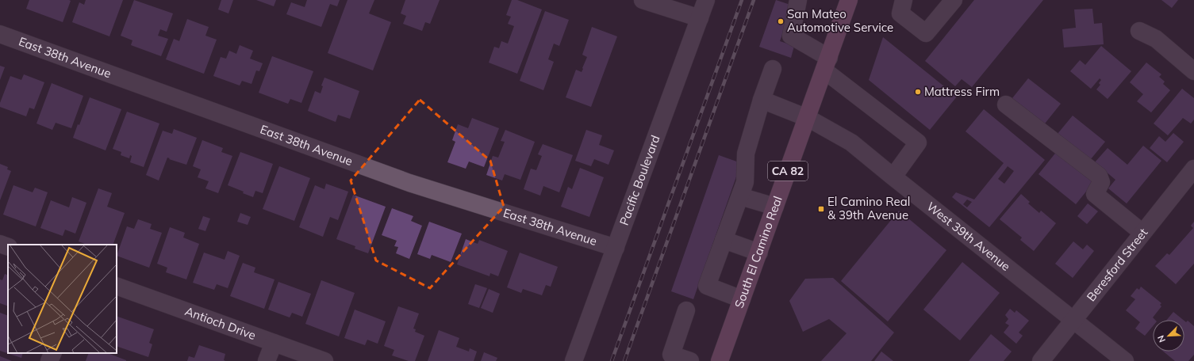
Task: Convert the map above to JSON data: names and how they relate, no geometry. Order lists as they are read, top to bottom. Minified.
{"streets":{"main road":["CA 82","South El Camino Real"],"street":["East 38th Avenue","Pacific Boulevard","West 39th Avenue","Beresford Street","Antioch Drive"]},"crossings":[["East 38th Avenue","Pacific Boulevard"],["West 39th Avenue","South El Camino Real"],["West 39th Avenue","Beresford Street"]],"places":{"other":["San Mateo Automotive Service","Mattress Firm"],"transit":["El Camino Real & 39th Avenue"]},"north":"bottom left"}
